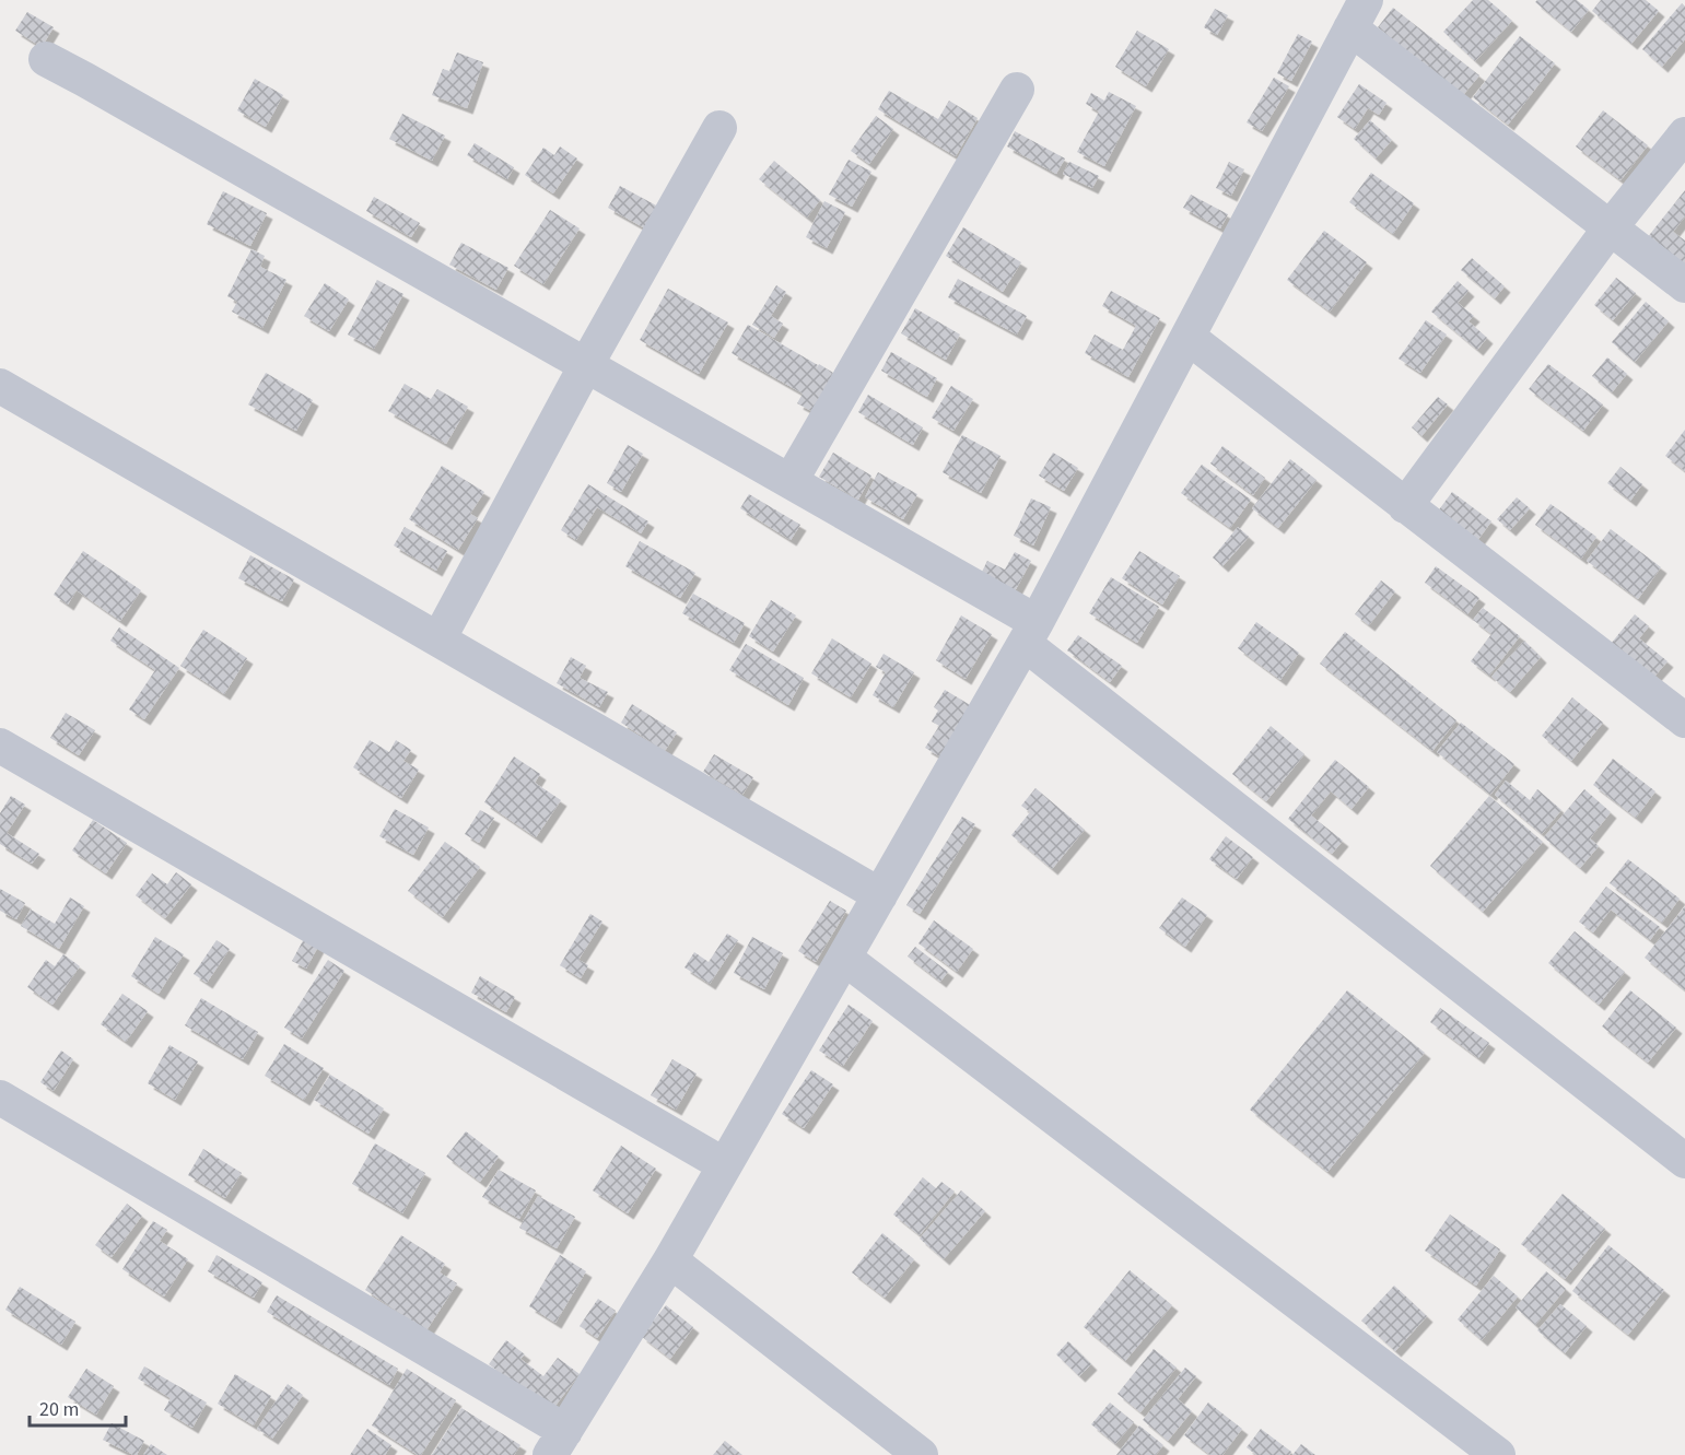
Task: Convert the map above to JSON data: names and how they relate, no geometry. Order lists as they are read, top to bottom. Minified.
{"scale_bar":"20 m"}
